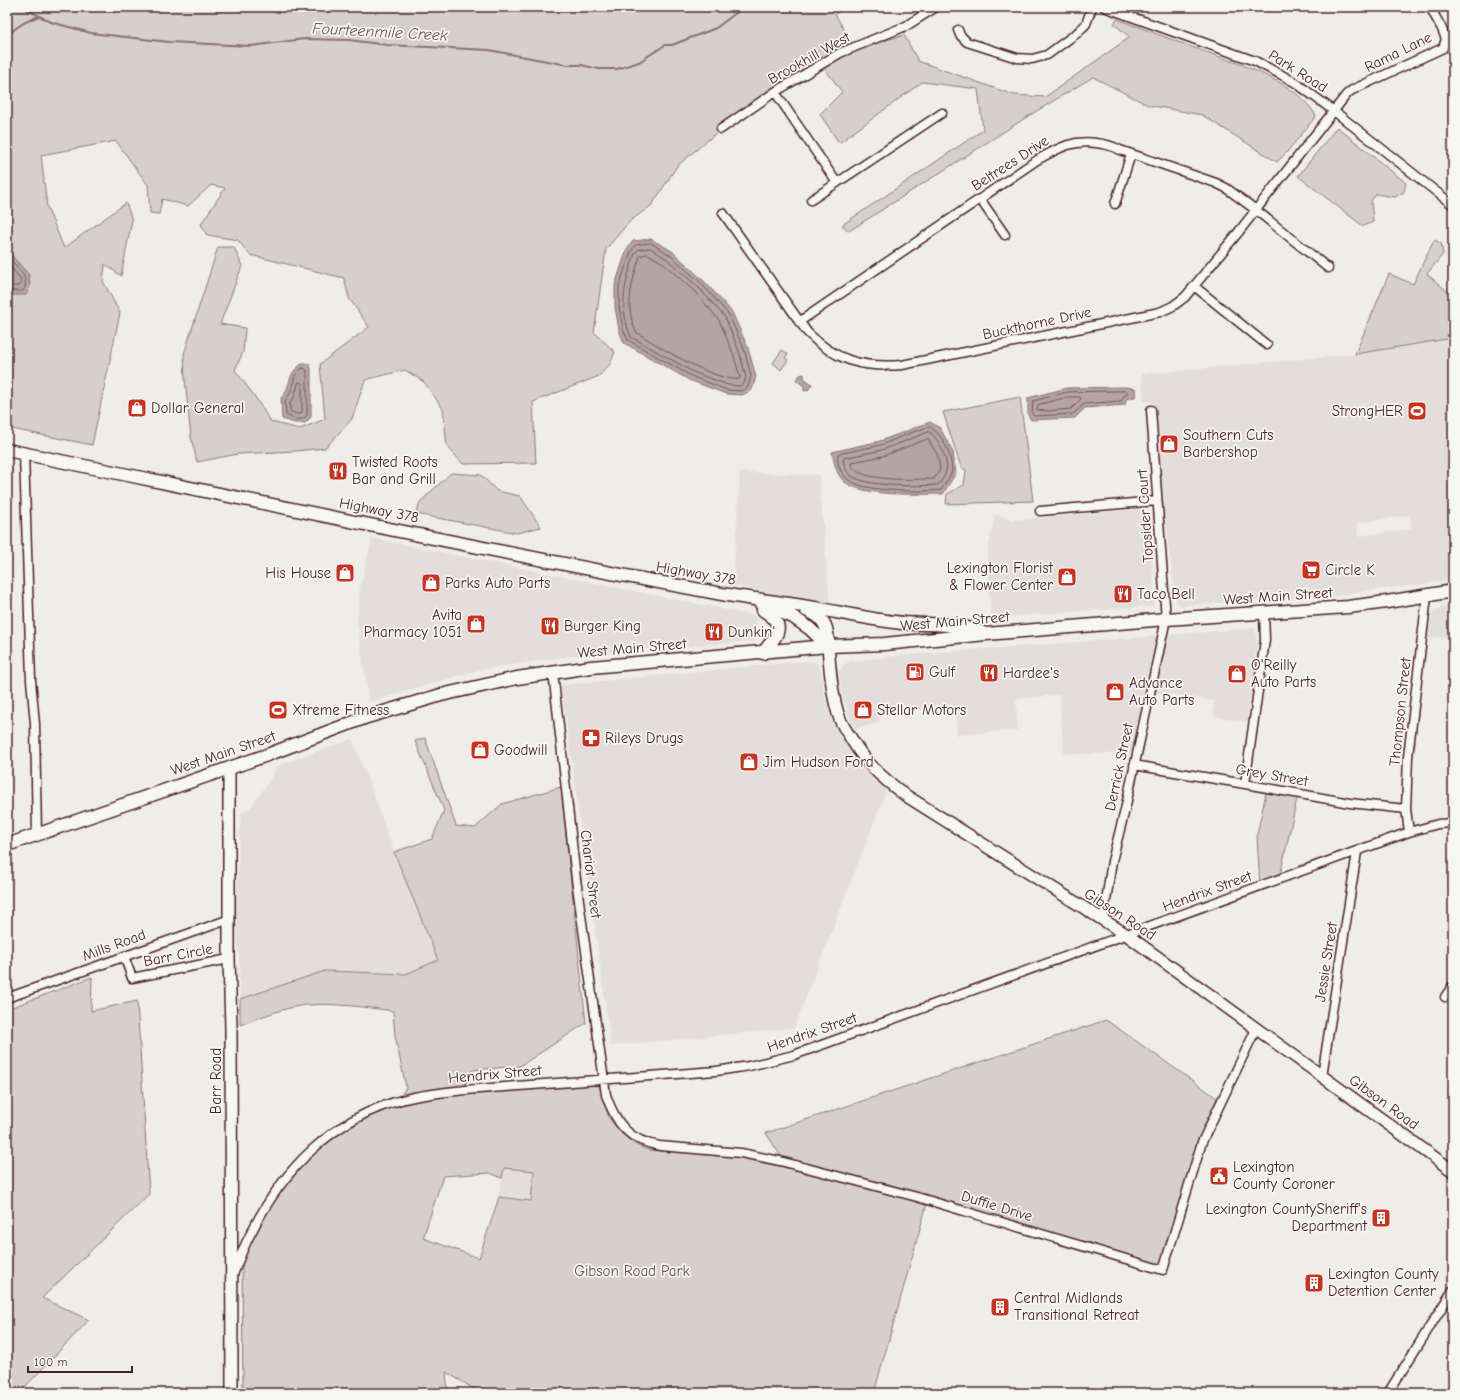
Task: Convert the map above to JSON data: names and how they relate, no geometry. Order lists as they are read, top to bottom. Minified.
{"streets":{"main road":["Highway 378","West Main Street"],"street":["Rama Lane","Brookhill West","Park Road","Beltrees Drive","Buckthorne Drive","Topsider Court","Thompson Street","Derrick Street","Grey Street","Chariot Street","Hendrix Street","Gibson Road","Mills Road","Barr Circle","Jessie Street","Barr Road","Duffie Drive"]},"crossings":[["Rama Lane","Park Road"],["Rama Lane","Buckthorne Drive"],["Park Road","Buckthorne Drive"],["Beltrees Drive","Buckthorne Drive"],["Topsider Court","West Main Street"],["Topsider Court","Derrick Street"],["West Main Street","Thompson Street"],["West Main Street","Derrick Street"],["West Main Street","Chariot Street"],["West Main Street","Gibson Road"],["West Main Street","Barr Road"],["Thompson Street","Grey Street"],["Thompson Street","Hendrix Street"],["Derrick Street","Grey Street"],["Derrick Street","Gibson Road"],["Chariot Street","Hendrix Street"],["Chariot Street","Duffie Drive"],["Hendrix Street","Gibson Road"],["Hendrix Street","Jessie Street"],["Hendrix Street","Barr Road"],["Hendrix Street","Duffie Drive"],["Gibson Road","Jessie Street"],["Gibson Road","Duffie Drive"],["Mills Road","Barr Circle"],["Mills Road","Barr Road"],["Barr Circle","Barr Road"]],"water":["Fourteenmile Creek"],"parks":["Gibson Road Park"],"places":{"shop":["Dollar General","Southern Cuts Barbershop","His House","Lexington Florist & Flower Center","Parks Auto Parts","Avita Pharmacy 1051","O'Reilly Auto Parts","Advance Auto Parts","Stellar Motors","Goodwill","Jim Hudson Ford"],"sports":["StrongHER","Xtreme Fitness"],"restaurant":["Twisted Roots Bar and Grill","Taco Bell","Burger King","Dunkin'","Hardee's"],"supermarket":["Circle K"],"fuel station":["Gulf"],"pharmacy":["Rileys Drugs"],"public building":["Lexington County Coroner"],"building":["Lexington CountySheriff's Department","Lexington County Detention Center","Central Midlands Transitional Retreat"]},"scale_bar":"100 m"}
